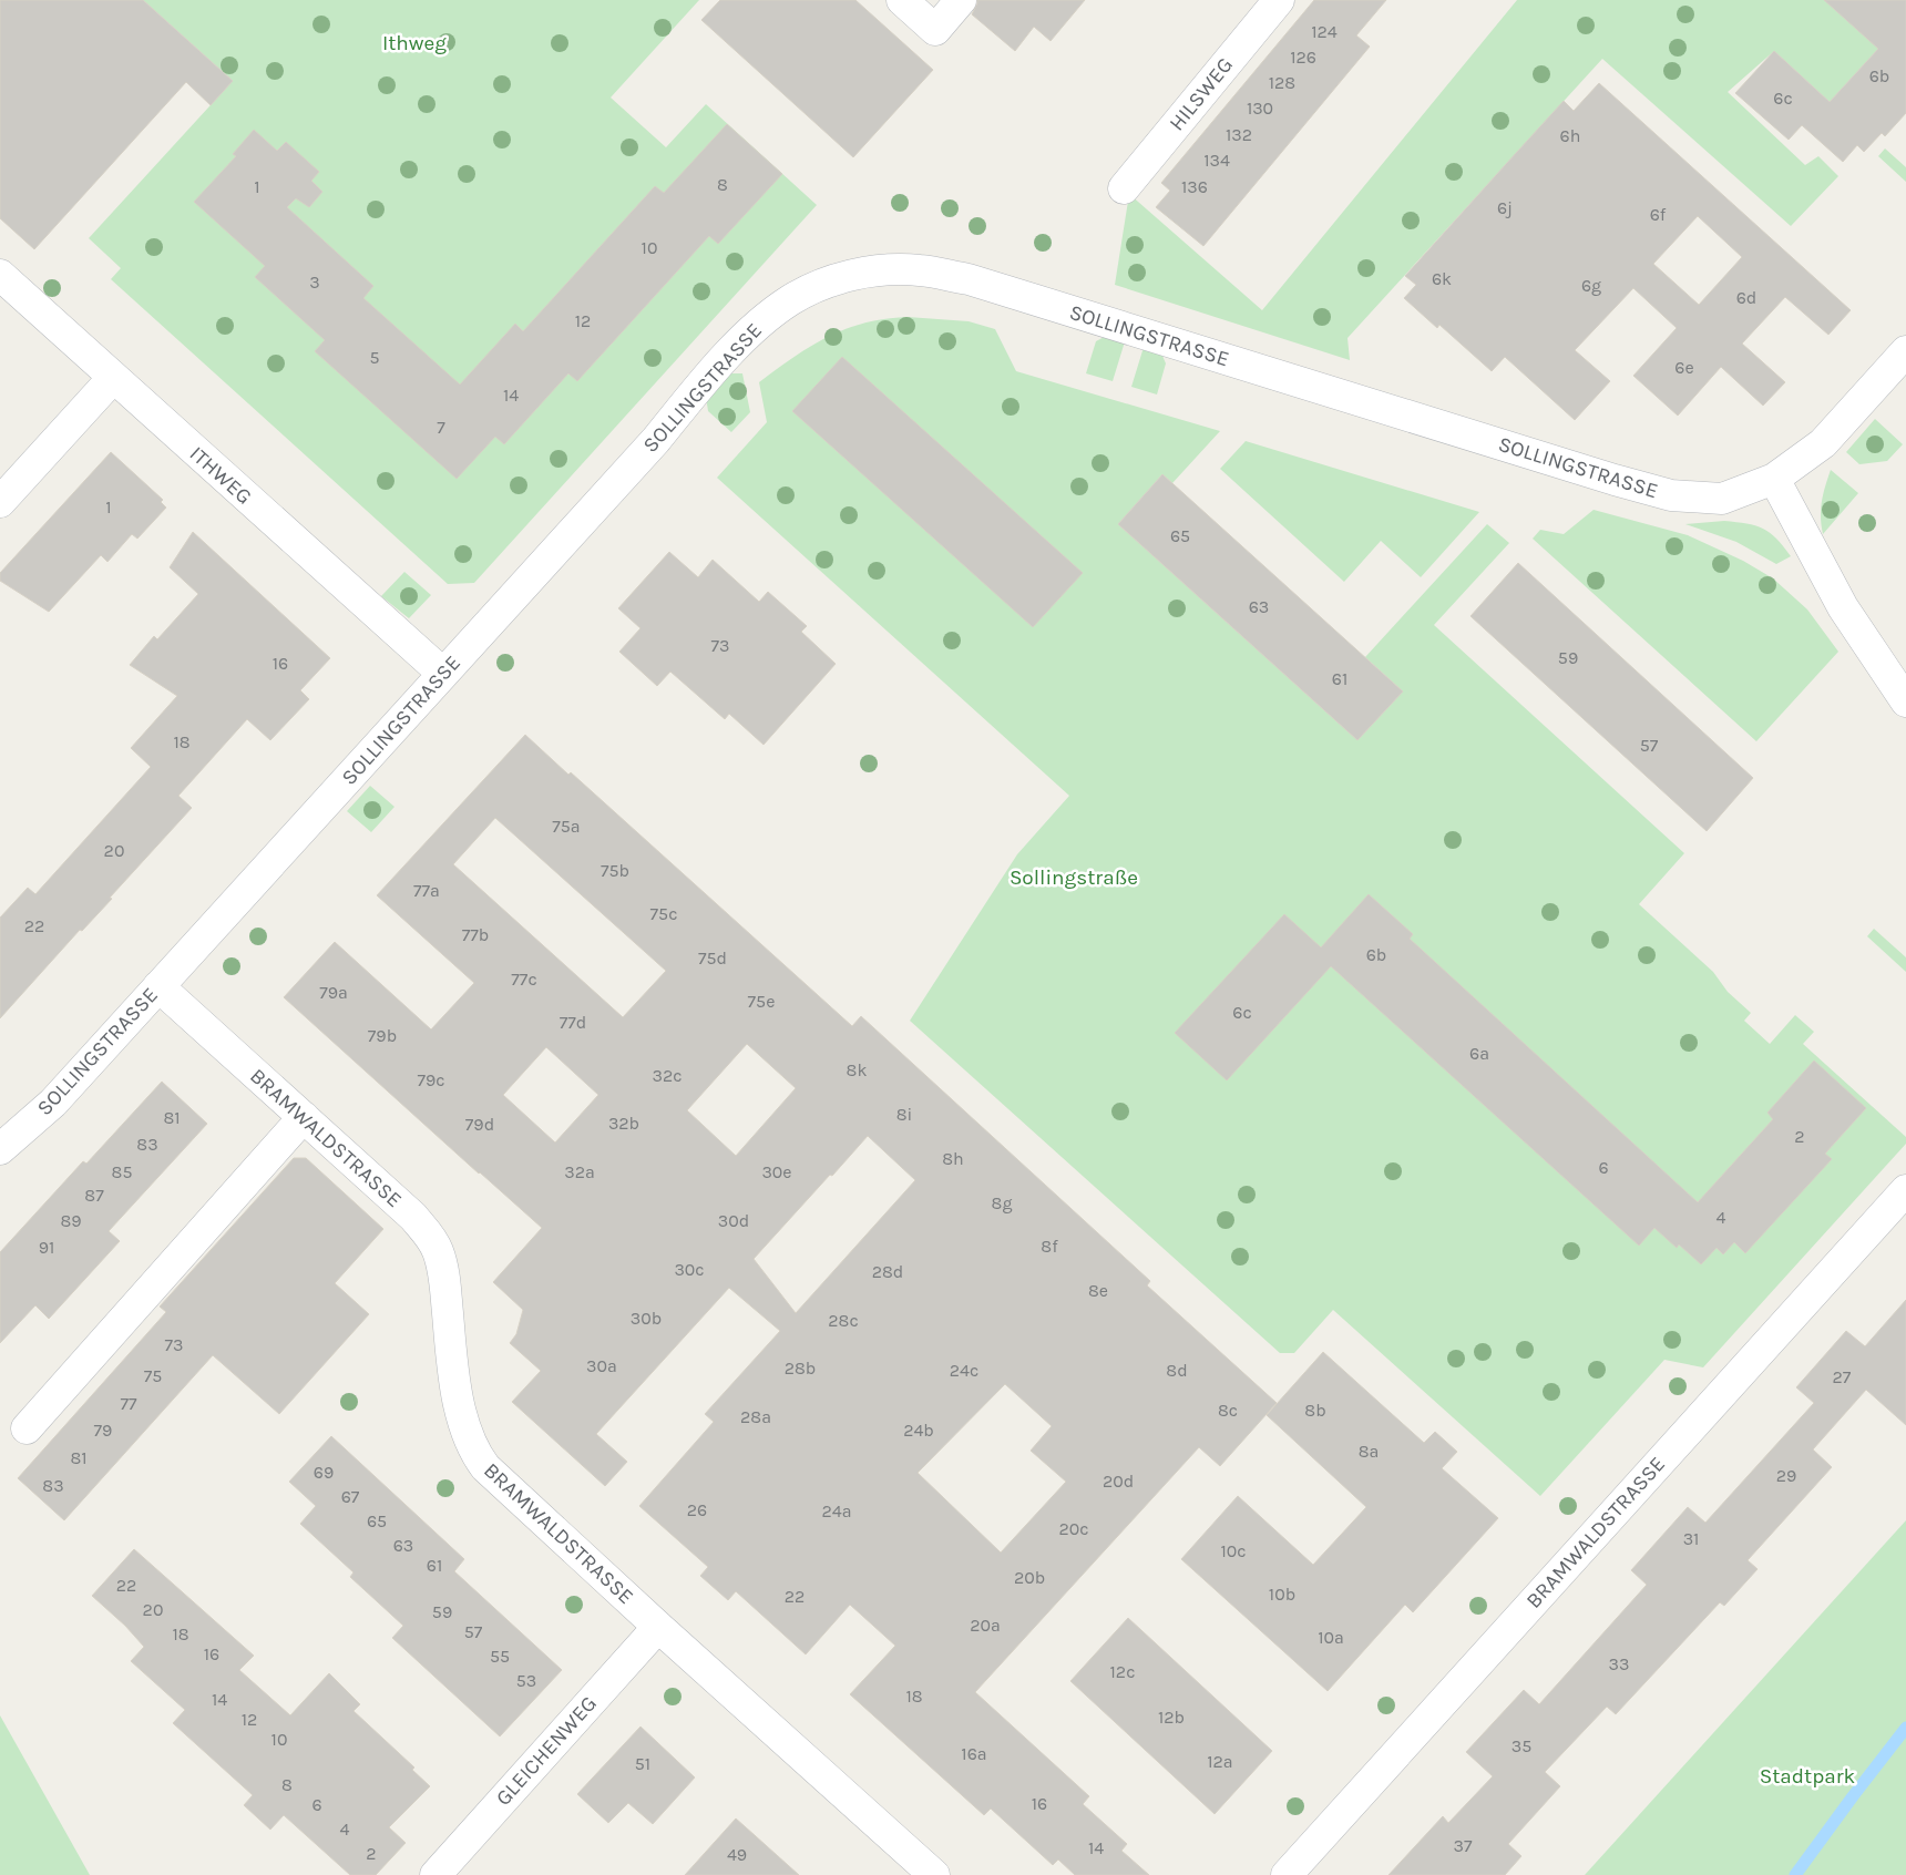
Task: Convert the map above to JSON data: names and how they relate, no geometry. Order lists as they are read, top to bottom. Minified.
{"streets":{"street":["HILSWEG","SOLLINGSTRASSE","ITHWEG","BRAMWALDSTRASSE","GLEICHENWEG"]},"crossings":[["SOLLINGSTRASSE","ITHWEG"],["SOLLINGSTRASSE","BRAMWALDSTRASSE"],["BRAMWALDSTRASSE","GLEICHENWEG"]],"parks":["Ithweg","Sollingstraße","Stadtpark"],"house_numbers":["124","126","6b","128","6c","130","132","6h","134","8","1","136","6j","6f","10","6k","3","6g","6d","12","5","6e","14","7","1","65","63","73","59","16","61","18","57","75a","20","75b","77a","75c","22","77b","6b","75d","77c","79a","75e","6c","77d","79b","6a","8k","32c","79c","8i","81","32b","79d","2","83","8h","6","85","32a","30e","87","8g","4","89","30d","8f","91","30c","28d","8e","30b","28c","73","30a","28b","24c","8d","75","27","77","8c","8b","28a","79","24b","8a","81","69","29","20d","83","67","26","24a","65","20c","31","63","10c","61","20b","22","10b","22","20","59","20a","57","18","10a","16","55","33","12c","53","18","14","12b","12","10","35","16a","12a","51","8","16","6","4","37","14","2","49"]}
